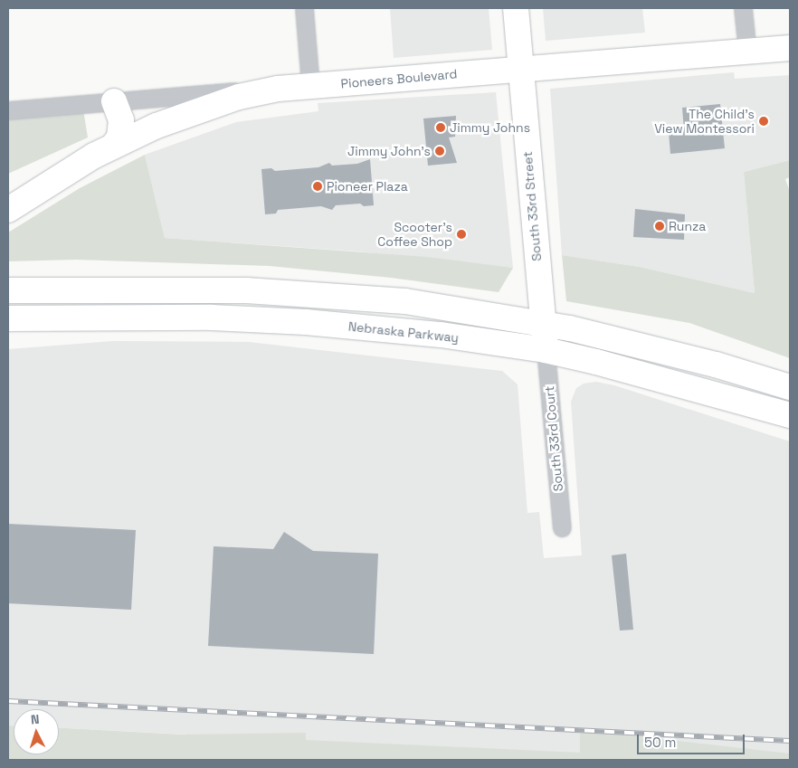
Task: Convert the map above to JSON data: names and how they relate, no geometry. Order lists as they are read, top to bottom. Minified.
{"streets":{"main road":["Pioneers Boulevard","South 33rd Street","Nebraska Parkway"],"street":["South 33rd Court"]},"crossings":[["Pioneers Boulevard","South 33rd Street"],["South 33rd Street","Nebraska Parkway"],["South 33rd Street","South 33rd Court"],["Nebraska Parkway","South 33rd Court"]],"places":["The Child's View Montessori","Jimmy Johns","Jimmy John's","Pioneer Plaza","Runza","Scooter's Coffee Shop"],"scale_bar":"50 m","north":"top"}
